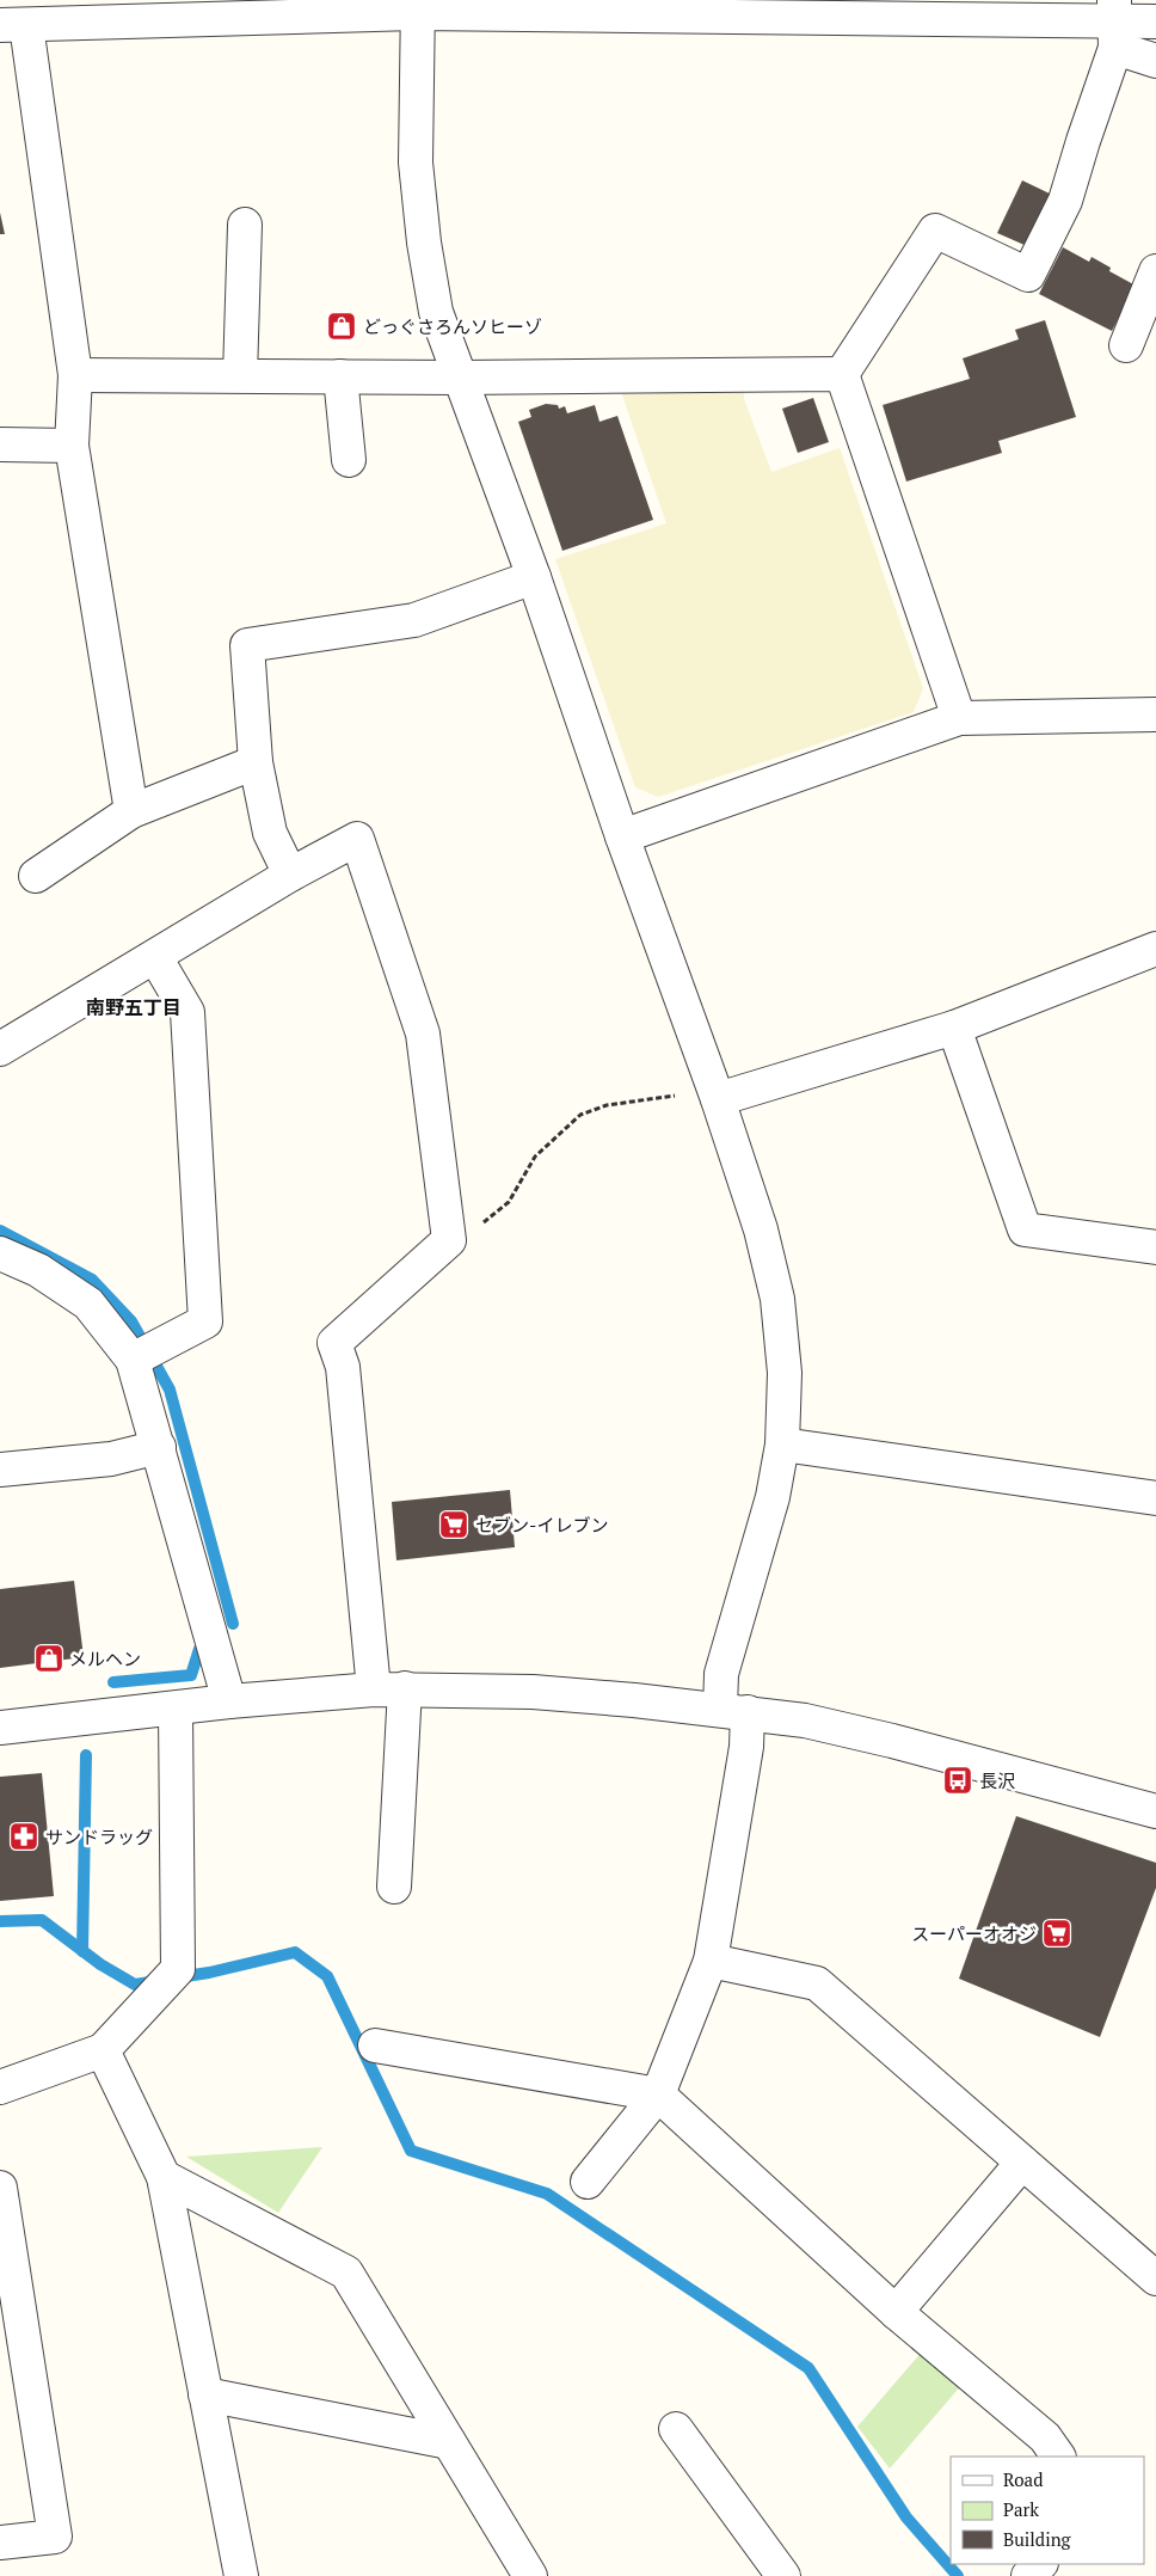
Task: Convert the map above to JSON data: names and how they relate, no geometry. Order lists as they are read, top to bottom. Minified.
{"districts":["南野五丁目"],"places":{"shop":["どっぐさろんソヒーゾ","メルヘン"],"supermarket":["セブン-イレブン","スーパーオオジ"],"bus stop":["長沢"],"pharmacy":["サンドラッグ"]},"legend":["Road","Park","Building"]}
